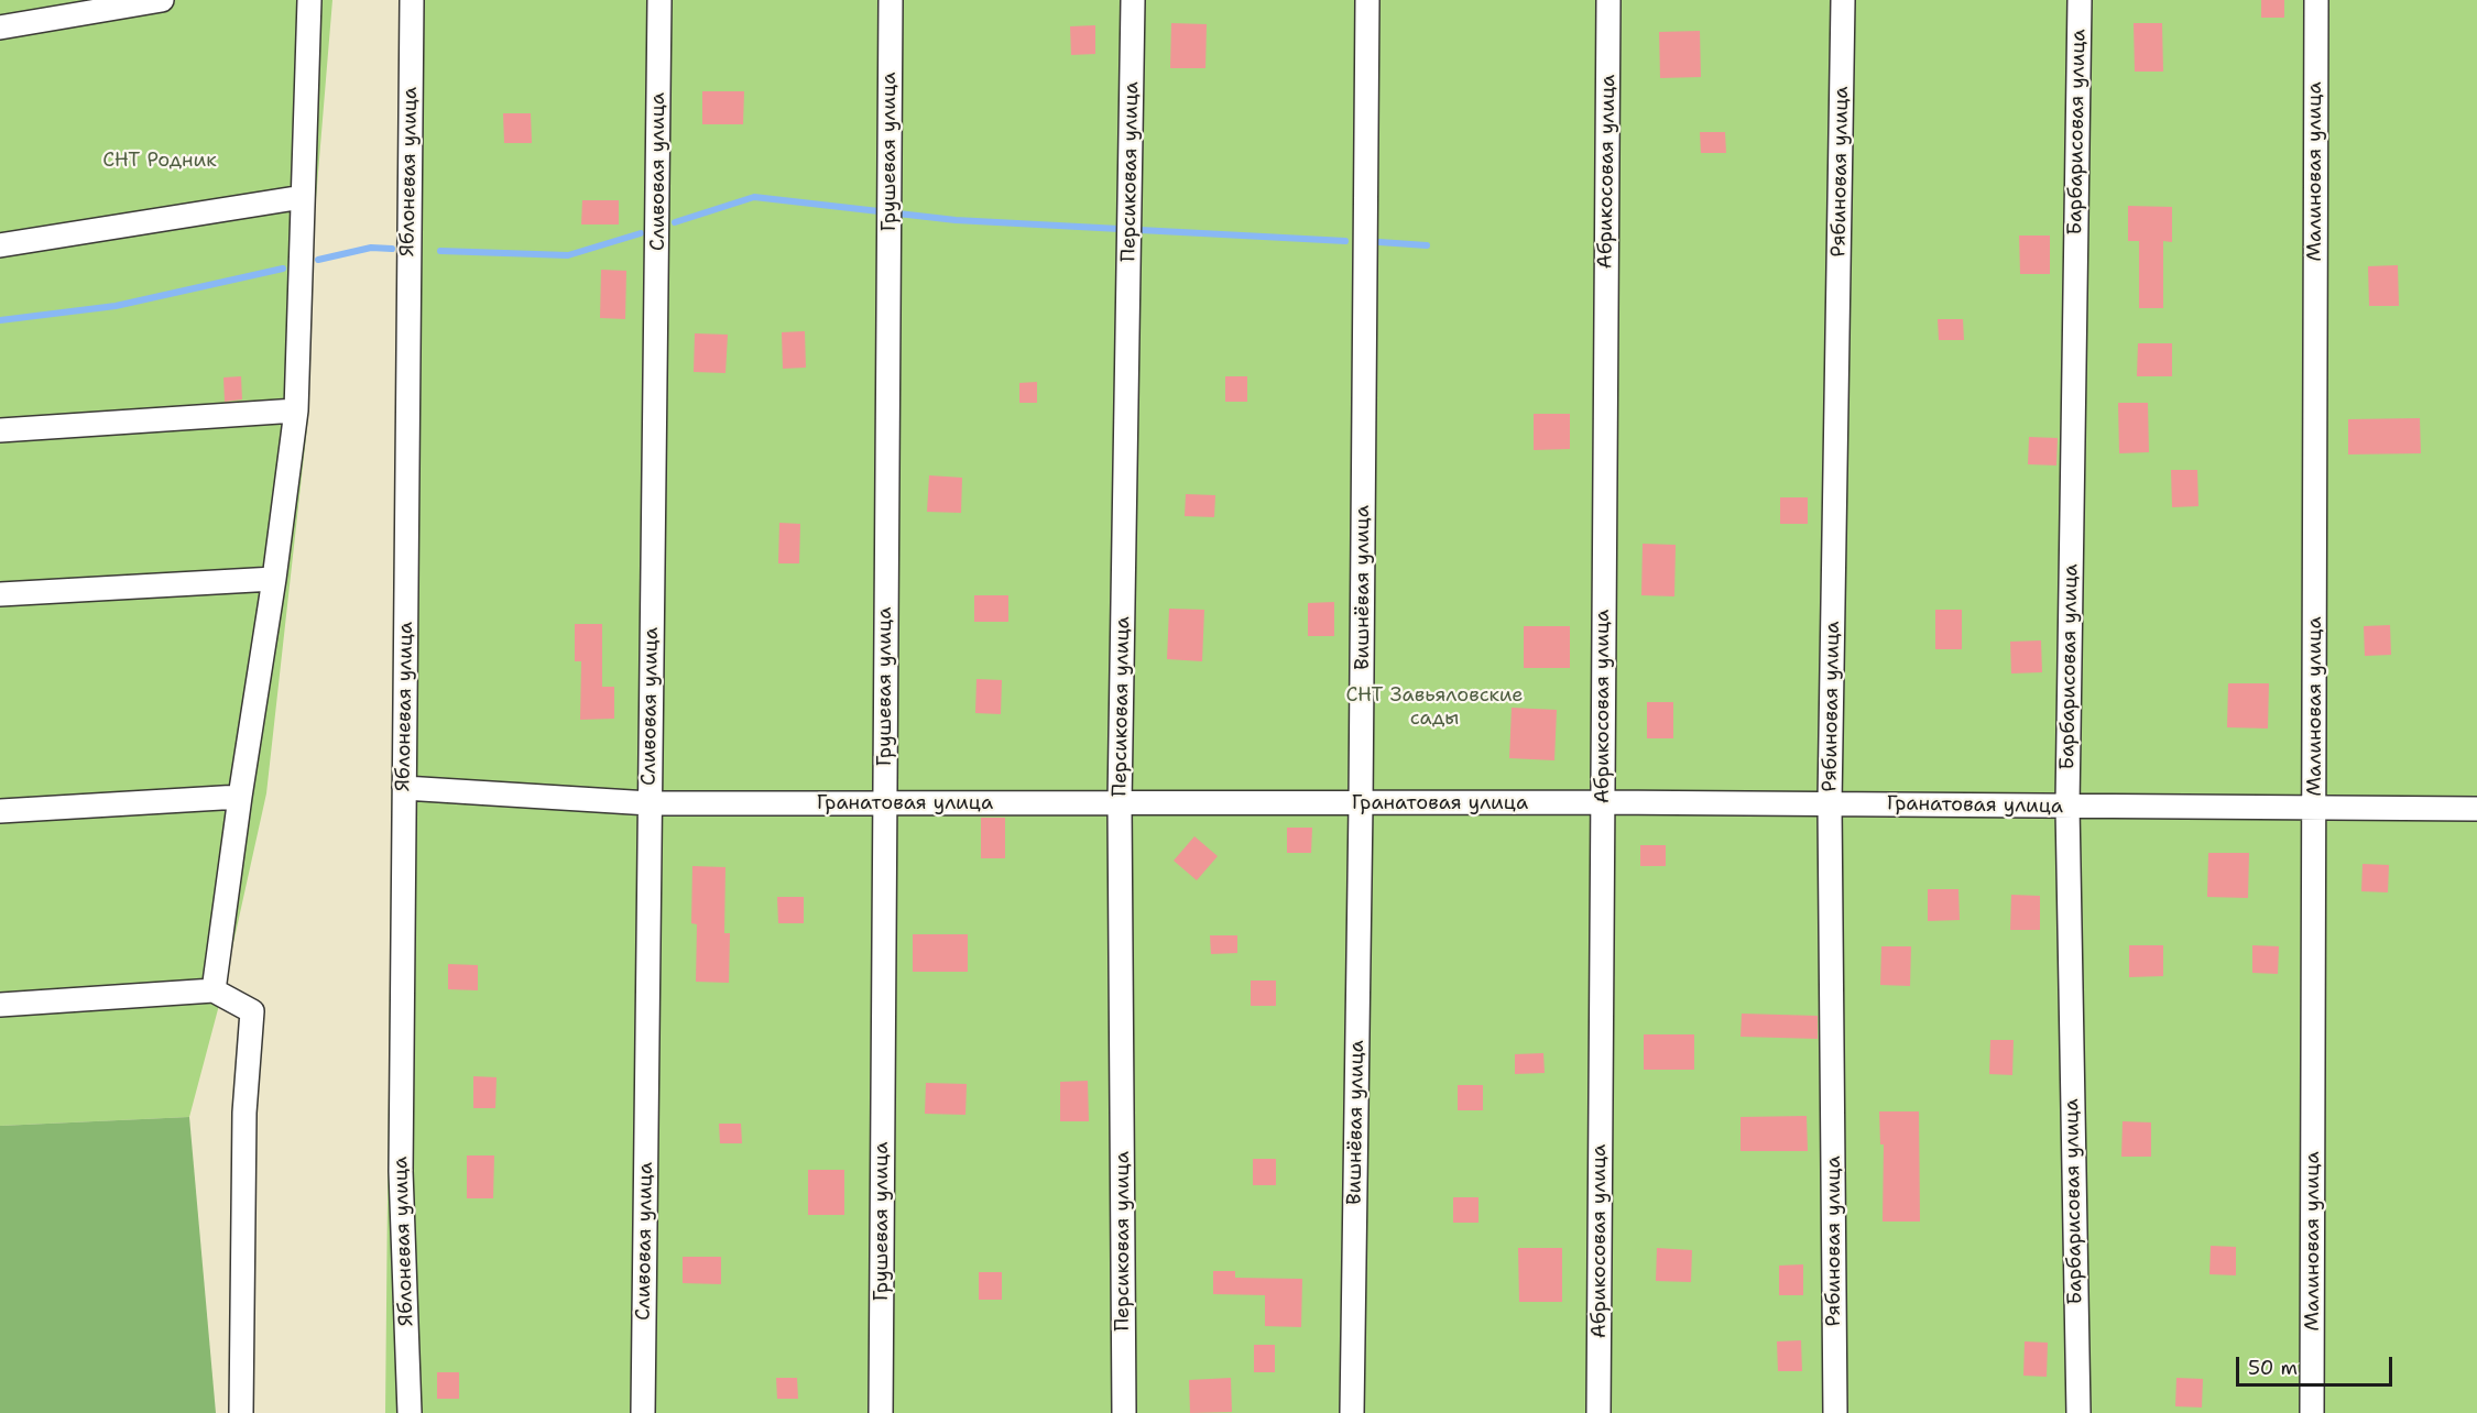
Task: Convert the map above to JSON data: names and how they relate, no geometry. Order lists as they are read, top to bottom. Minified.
{"streets":{"street":["Барбарисовая улица","Грушевая улица","Яблоневая улица","Сливовая улица","Персиковая улица","Абрикосовая улица","Рябиновая улица","Малиновая улица","Вишнёвая улица","Гранатовая улица"]},"crossings":[["Барбарисовая улица","Гранатовая улица"],["Грушевая улица","Гранатовая улица"],["Яблоневая улица","Гранатовая улица"],["Сливовая улица","Гранатовая улица"],["Персиковая улица","Гранатовая улица"],["Абрикосовая улица","Гранатовая улица"],["Рябиновая улица","Гранатовая улица"],["Малиновая улица","Гранатовая улица"],["Вишнёвая улица","Гранатовая улица"]],"parks":["СНТ Родник","СНТ Завьяловские сады"],"scale_bar":"50 m"}
